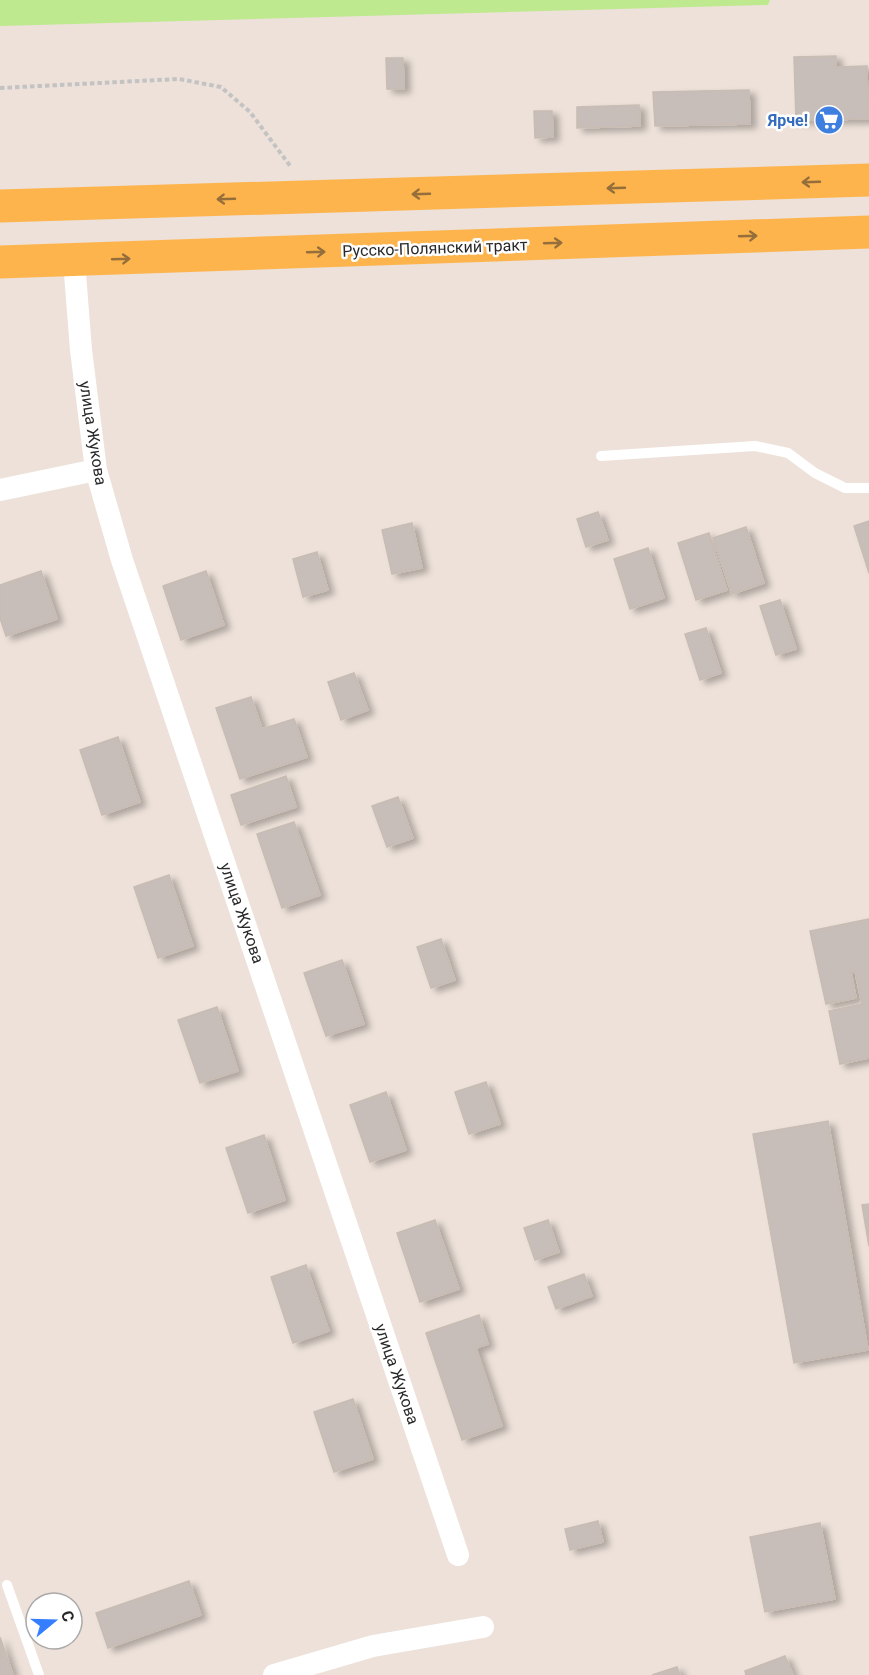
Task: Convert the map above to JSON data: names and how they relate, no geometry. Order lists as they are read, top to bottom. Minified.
{"streets":{"main road":["Русско-Полянский тракт"],"street":["улица Жукова"]},"crossings":[["Русско-Полянский тракт","улица Жукова"]],"places":{"supermarket":["Ярче!"]},"north":"right"}
